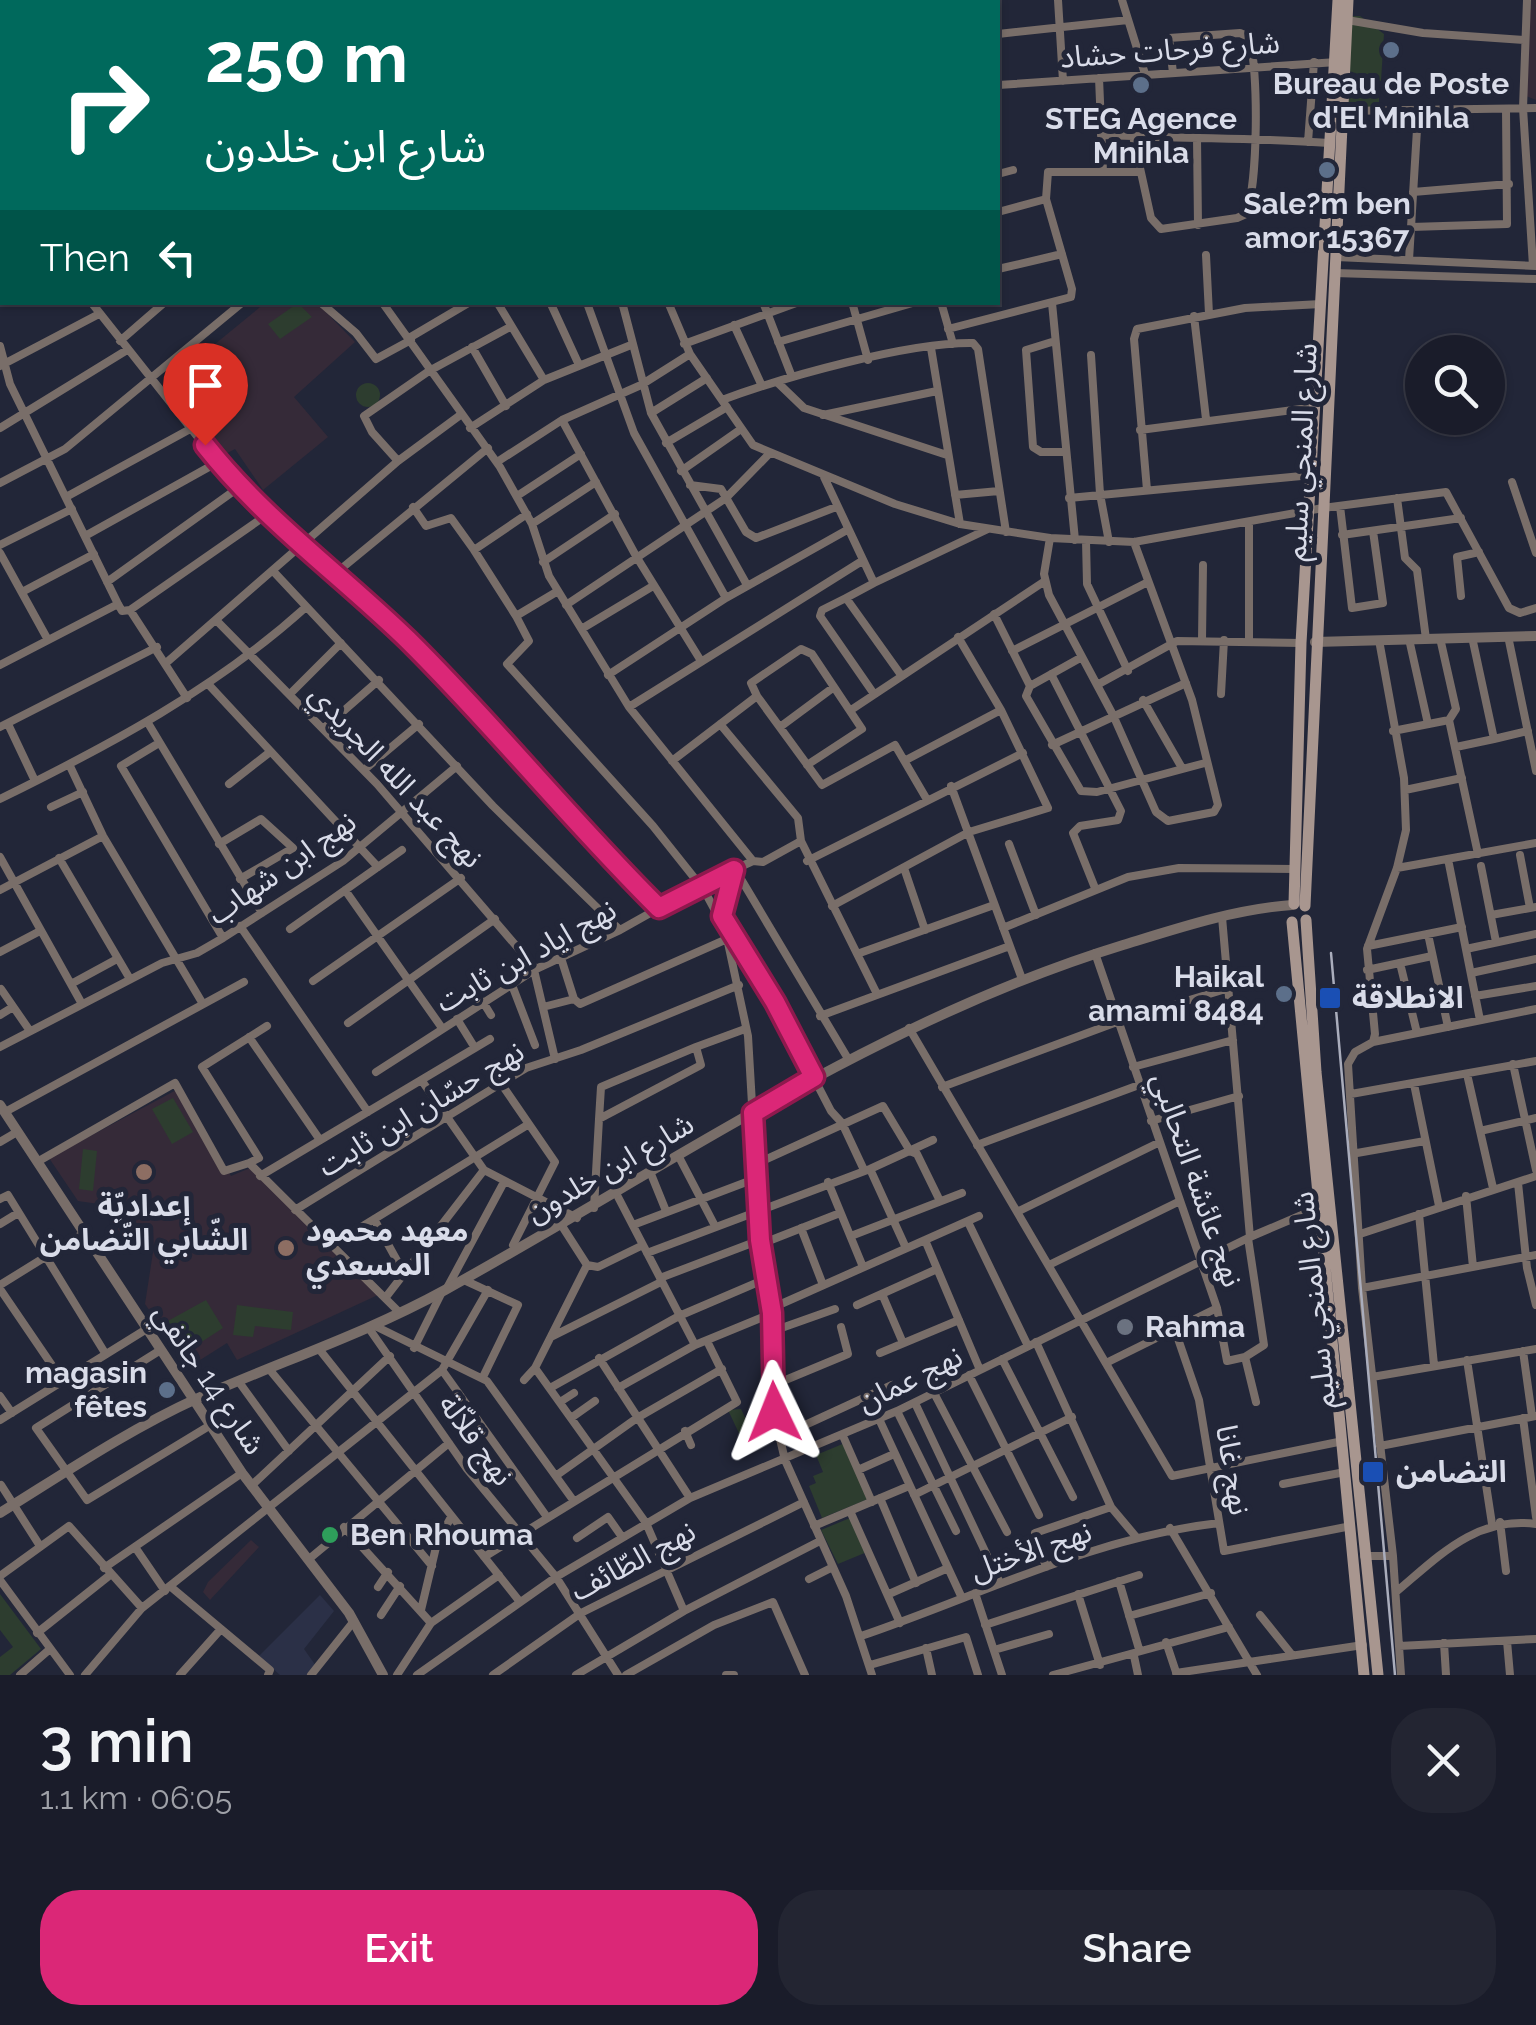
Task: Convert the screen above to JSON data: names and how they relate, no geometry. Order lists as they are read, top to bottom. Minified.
{"streets":{"main road":["شارع المنجي سليم"],"street":["شارع فرحات حشاد","نهج عبد الله الجريدي","نهج ابن شهاب","نهج اياد ابن ثابت","نهج حسّان ابن ثابت","شارع ابن خلدون","نهج عائشة التحالبي","شارع 14 جانفي","نهج عمان","نهج قلاّلة","نهج غانا","نهج الأختل","نهج الطّائف"]},"crossings":[["شارع فرحات حشاد","شارع المنجي سليم"],["شارع المنجي سليم","شارع ابن خلدون"],["شارع المنجي سليم","نهج عمان"],["شارع المنجي سليم","نهج غانا"],["نهج عبد الله الجريدي","نهج ابن شهاب"],["نهج عبد الله الجريدي","نهج اياد ابن ثابت"],["شارع ابن خلدون","نهج عائشة التحالبي"],["شارع ابن خلدون","شارع 14 جانفي"],["شارع ابن خلدون","نهج قلاّلة"],["نهج عائشة التحالبي","نهج عمان"],["نهج عمان","نهج قلاّلة"],["نهج قلاّلة","نهج الطّائف"],["نهج غانا","نهج الأختل"]],"places":{"other":["Bureau de Poste d'El Mnihla","STEG Agence Mnihla","Sale?m ben amor 15367","Haikal amami 8484","إعداديّة الشّابي التّضامن","معهد محمود المسعدي","Rahma","magasin fêtes","Ben Rhouma"],"transit":["الانطلاقة","التضامن"]},"page":{"turn":["250 m","شارع ابن خلدون"],"then":"Then","heading":["3 min","1.1 km · 06:05"],"buttons":["Exit","Share"]}}
